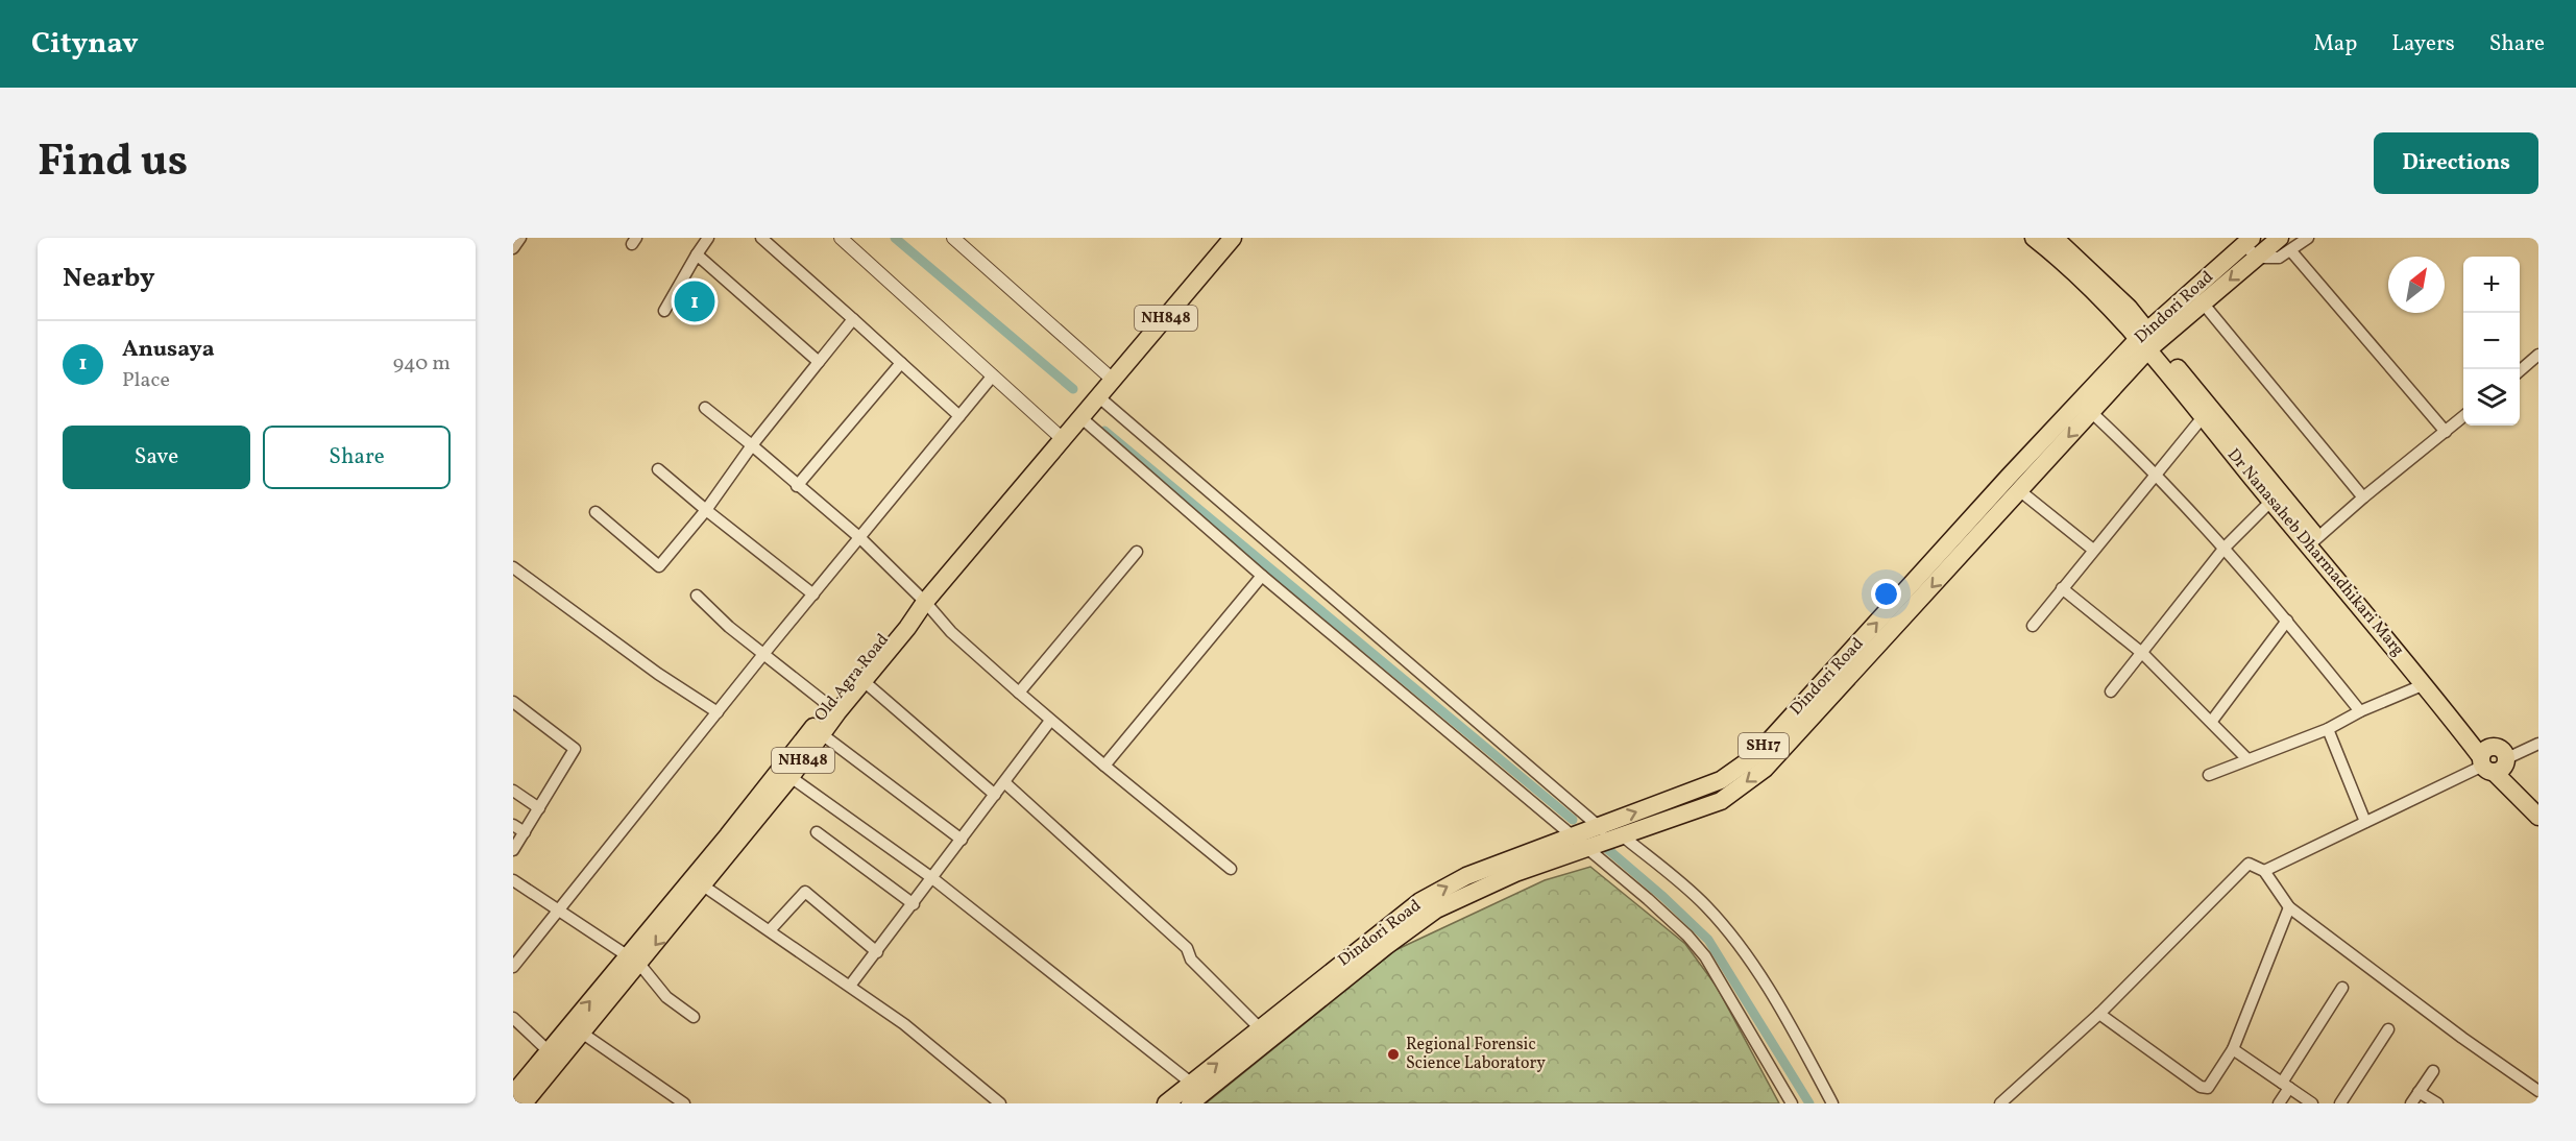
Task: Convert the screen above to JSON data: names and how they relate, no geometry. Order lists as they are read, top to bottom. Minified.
{"streets":{"main road":["Dindori Road","NH848","Dr Nanasaheb Dharmadhikari Marg","Old Agra Road","SH17"]},"crossings":[["Dindori Road","Dr Nanasaheb Dharmadhikari Marg"],["NH848","Old Agra Road"]],"places":["Regional Forensic Science Laboratory"],"north":"top right","page":{"header":"Citynav","nav":["Map","Layers","Share"],"title":"Find us","buttons":["Directions",["Save","Share"]],"heading":"Nearby","map_buttons":["+","−"],"pins":"1","list":[{"mark":"1","name":"Anusaya","note":"Place","value":"940 m"}]}}
